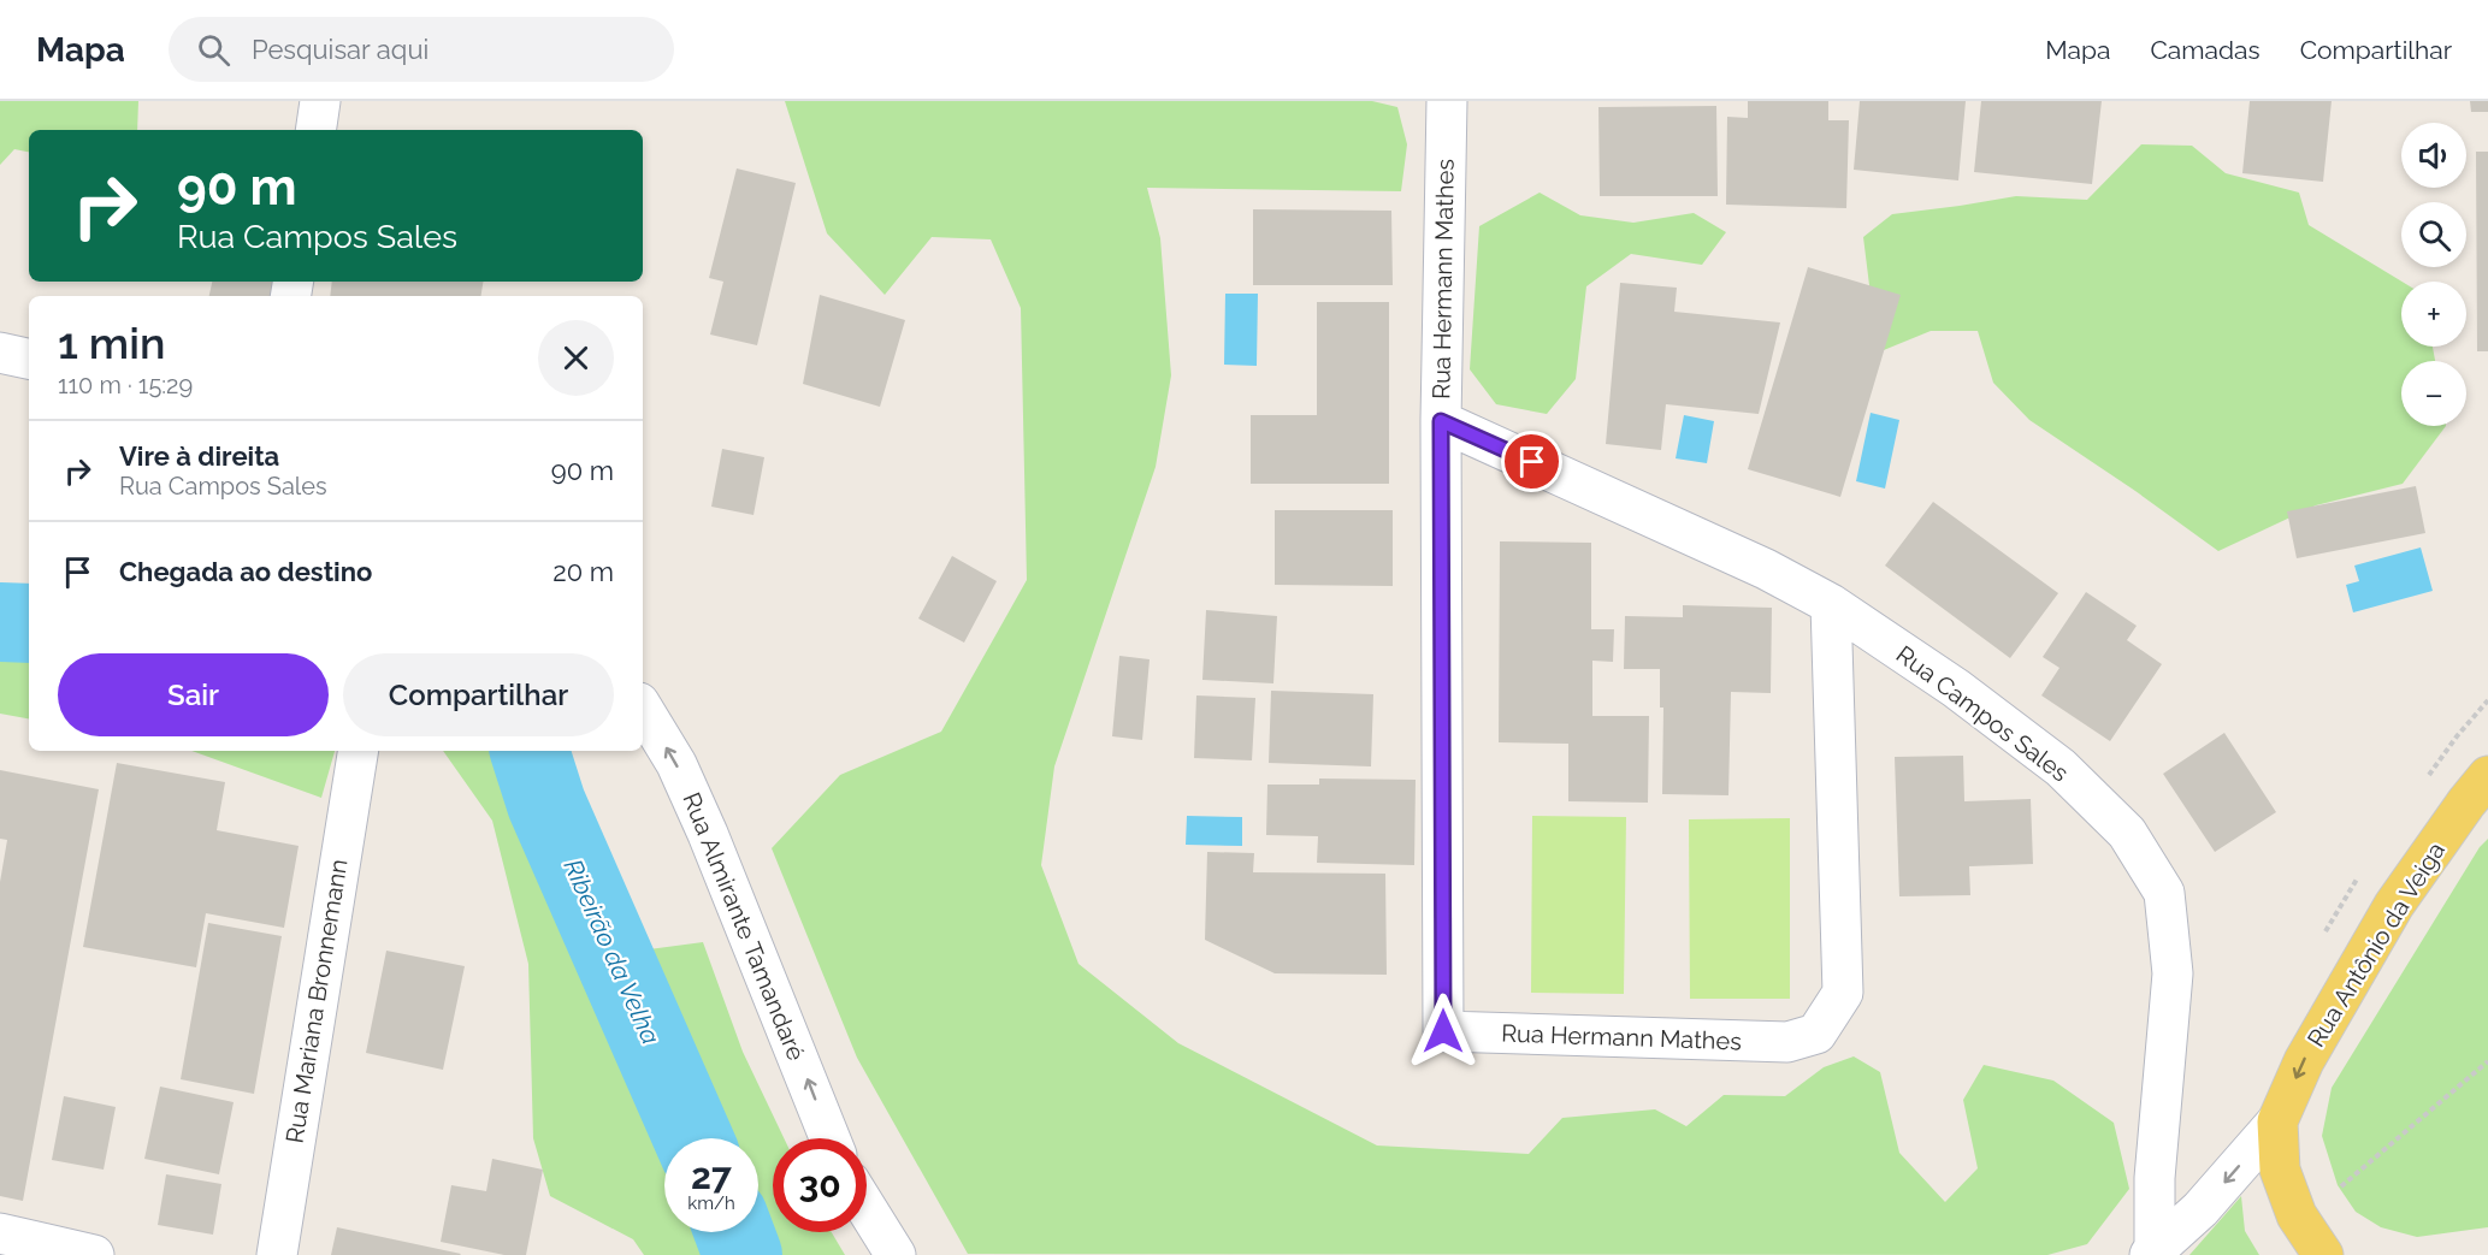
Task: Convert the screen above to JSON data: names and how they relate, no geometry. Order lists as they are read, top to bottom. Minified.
{"streets":{"main road":["Rua Antônio da Veiga"],"street":["Rua Hermann Mathes","Rua Campos Sales","Rua Almirante Tamandaré","Rua Mariana Bronnemann"]},"crossings":[["Rua Hermann Mathes","Rua Campos Sales"]],"one_way":["Rua Almirante Tamandaré","Rua Antônio da Veiga"],"water":["Ribeirão da Velha"],"page":{"header":"Mapa","search":"Pesquisar aqui","nav":["Mapa","Camadas","Compartilhar"],"map_buttons":["+","−"],"turn":["90 m","Rua Campos Sales"],"heading":["1 min","110 m · 15:29"],"list":[{"name":"Vire à direita","note":"Rua Campos Sales","value":"90 m"},{"name":"Chegada ao destino","value":"20 m"}],"buttons":["Sair","Compartilhar"],"speed":"27 km/h","limit":"30"}}
